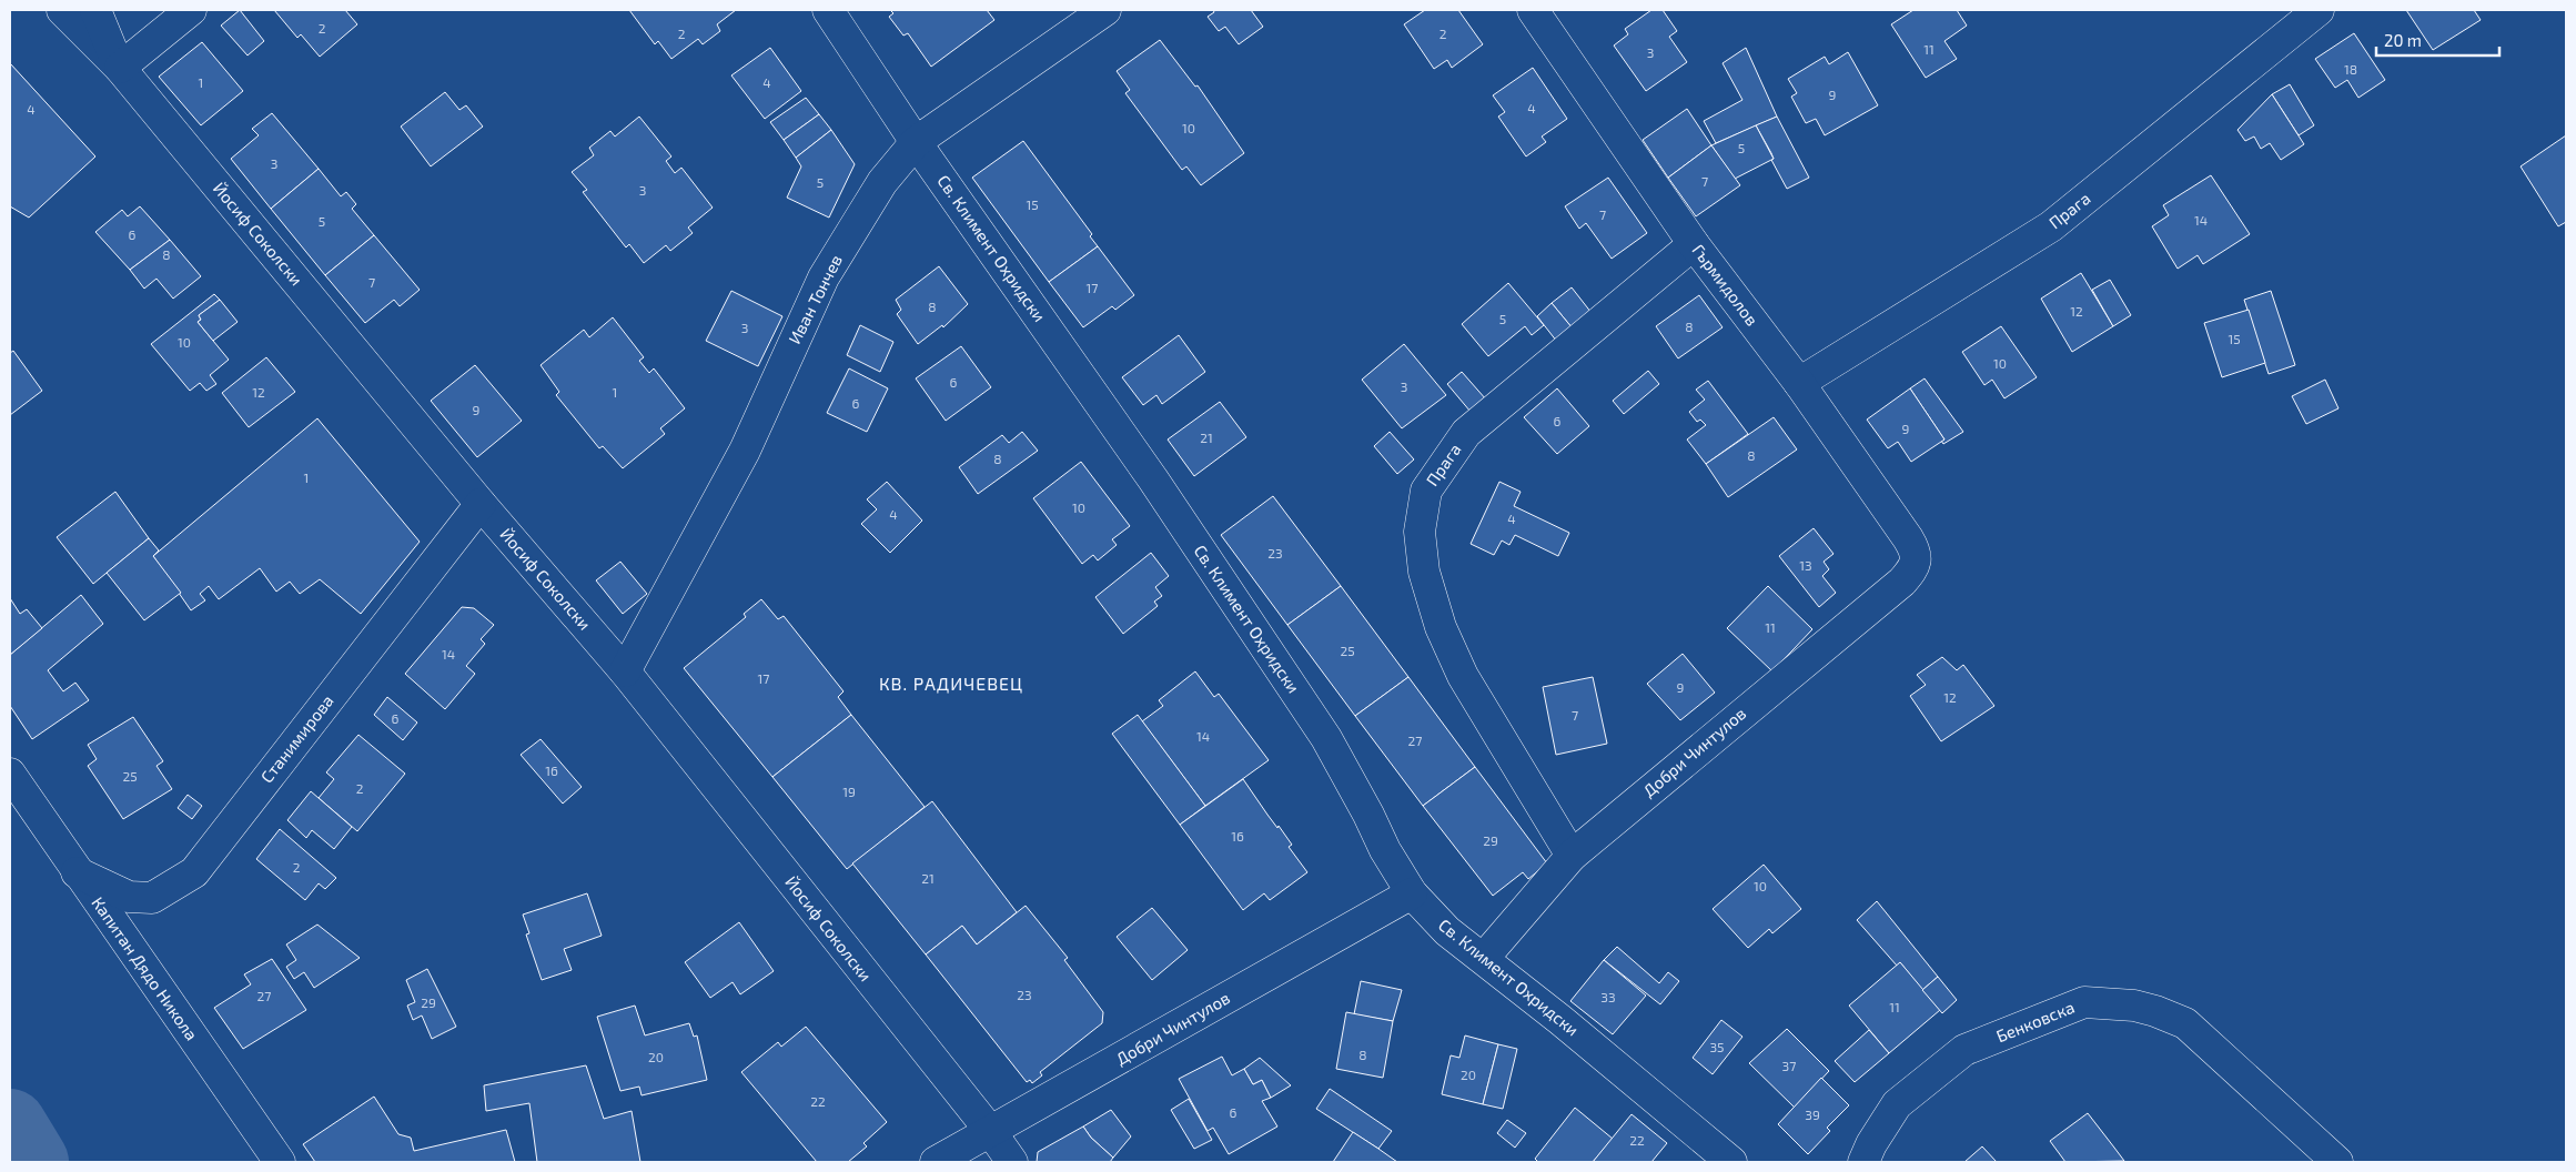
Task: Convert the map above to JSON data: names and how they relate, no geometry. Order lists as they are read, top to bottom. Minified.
{"streets":{"street":["Прага","Йосиф Соколски","Св. Климент Охридски","Гърмидолов","Иван Тончев","Станимирова","Добри Чинтулов","Капитан Дядо Никола","Бенковска"]},"crossings":[["Прага","Гърмидолов"],["Прага","Добри Чинтулов"],["Йосиф Соколски","Иван Тончев"],["Йосиф Соколски","Станимирова"],["Йосиф Соколски","Добри Чинтулов"],["Св. Климент Охридски","Иван Тончев"],["Св. Климент Охридски","Добри Чинтулов"],["Гърмидолов","Добри Чинтулов"],["Станимирова","Капитан Дядо Никола"]],"districts":["КВ. РАДИЧЕВЕЦ"],"house_numbers":["2","2","2","11","3","18","1","4","9","4","4","10","5","3","7","5","3","15","7","14","5","6","8","7","17","8","12","5","8","3","15","10","10","6","3","12","1","6","9","6","9","21","8","8","1","10","4","4","23","13","11","25","14","17","9","12","7","6","14","27","16","25","2","19","16","29","2","21","10","23","27","33","29","11","35","8","20","37","20","22","6","39","22"],"scale_bar":"20 m"}
